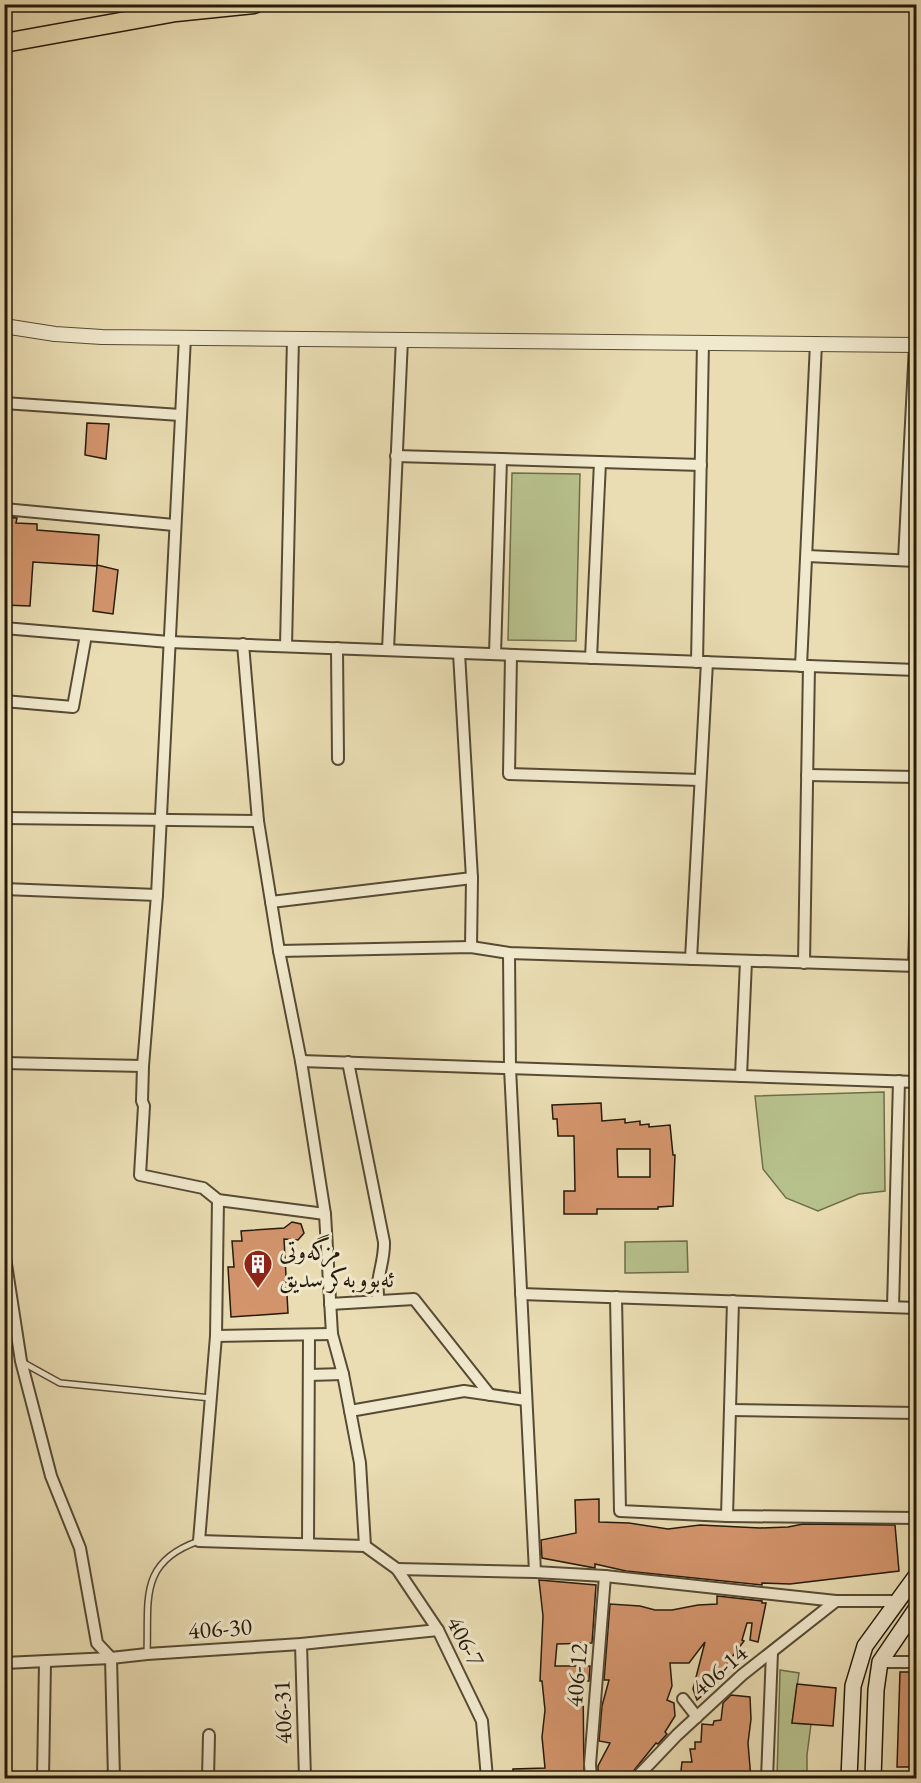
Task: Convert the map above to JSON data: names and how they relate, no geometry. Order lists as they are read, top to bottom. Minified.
{"streets":{"street":["406-30","406-7","406-14","406-12","406-31"]},"crossings":[["406-30","406-7"],["406-30","406-31"]],"places":{"building":["مزگەوتی ئەبووبەکر سدیق"]}}
